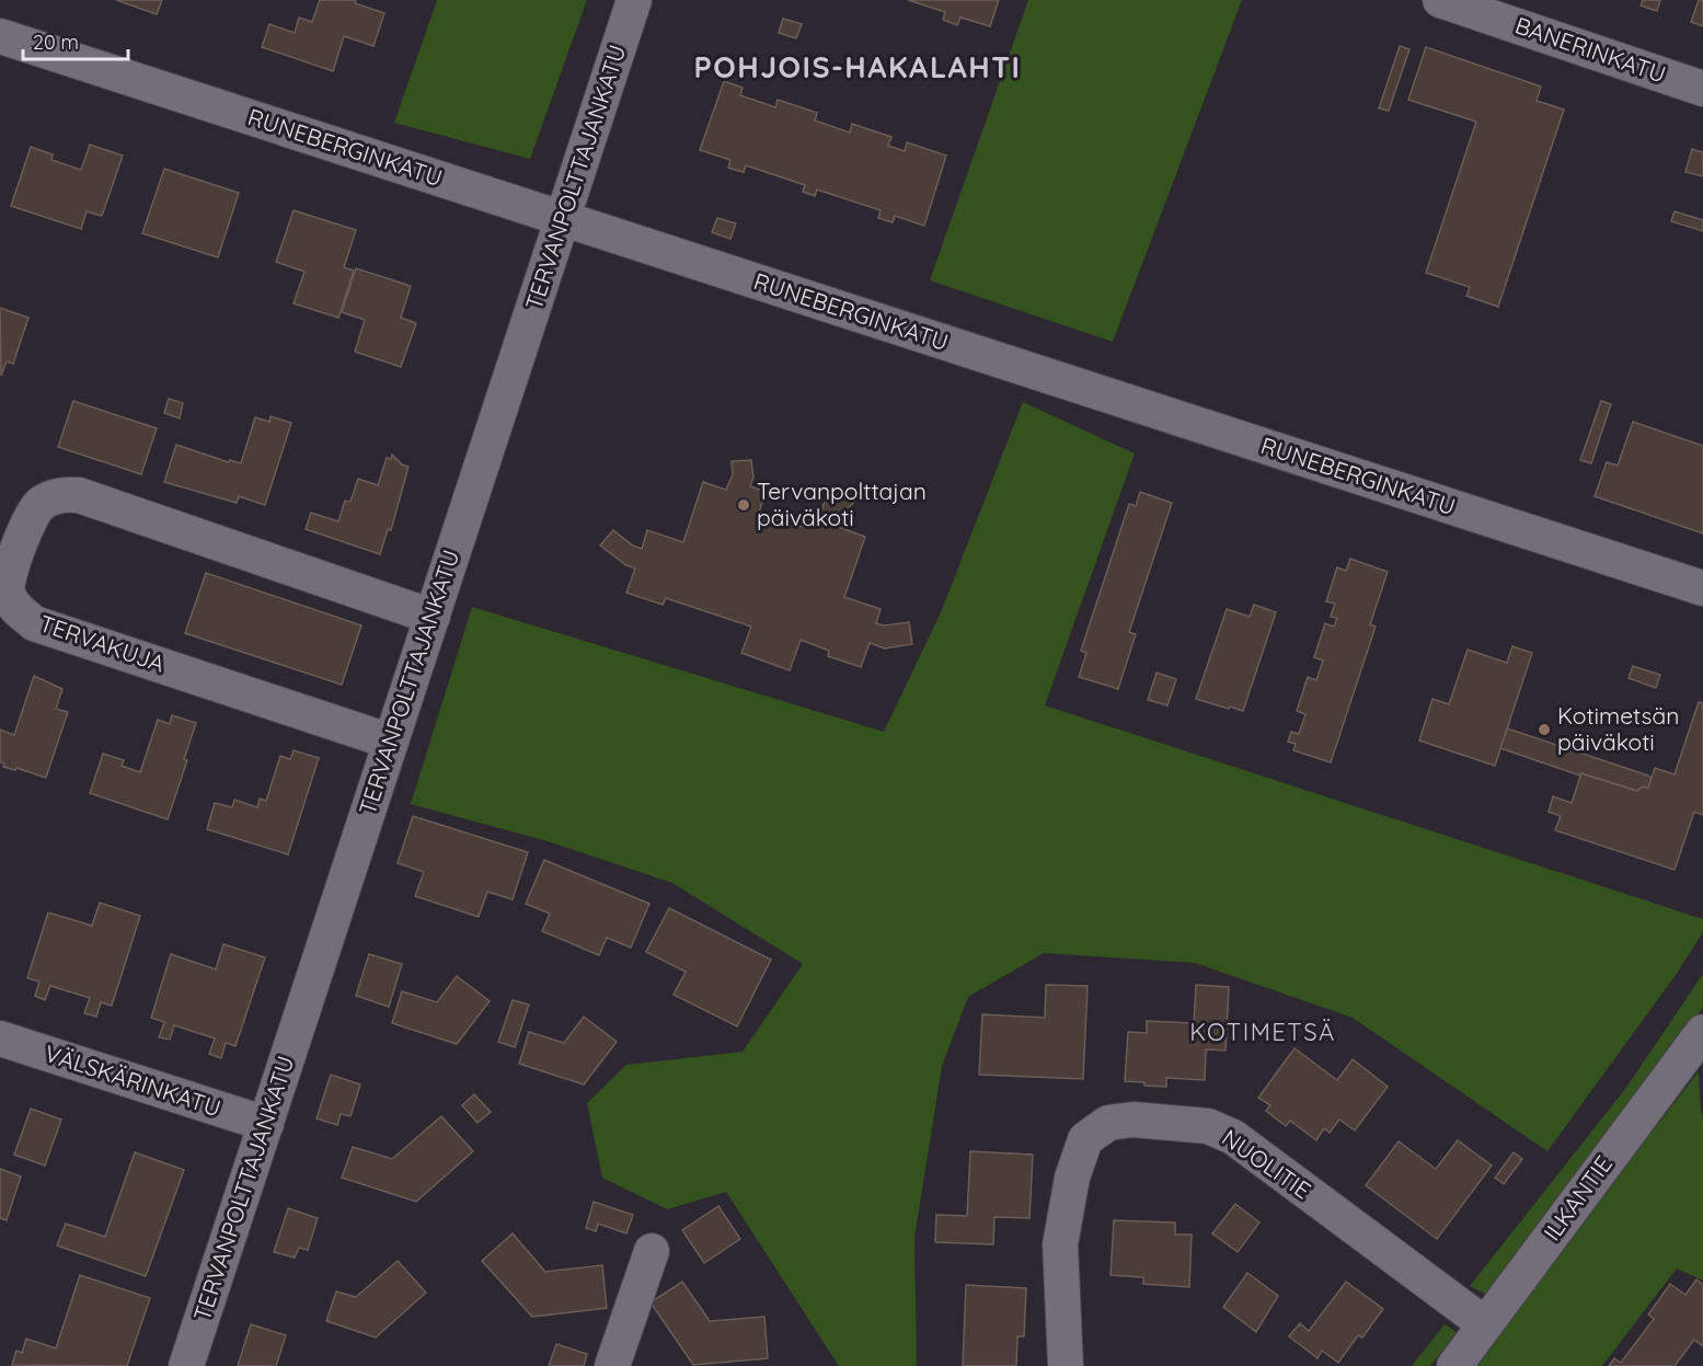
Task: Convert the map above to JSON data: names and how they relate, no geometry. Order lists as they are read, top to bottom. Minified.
{"streets":{"street":["BANERINKATU","RUNEBERGINKATU","TERVANPOLTTAJANKATU","TERVAKUJA","VÄLSKÄRINKATU","NUOLITIE","ILKANTIE"]},"crossings":[["RUNEBERGINKATU","TERVANPOLTTAJANKATU"],["TERVANPOLTTAJANKATU","TERVAKUJA"],["TERVANPOLTTAJANKATU","VÄLSKÄRINKATU"],["NUOLITIE","ILKANTIE"]],"districts":["POHJOIS-HAKALAHTI","KOTIMETSÄ"],"places":["Tervanpolttajan päiväkoti","Kotimetsän päiväkoti"],"scale_bar":"20 m"}
